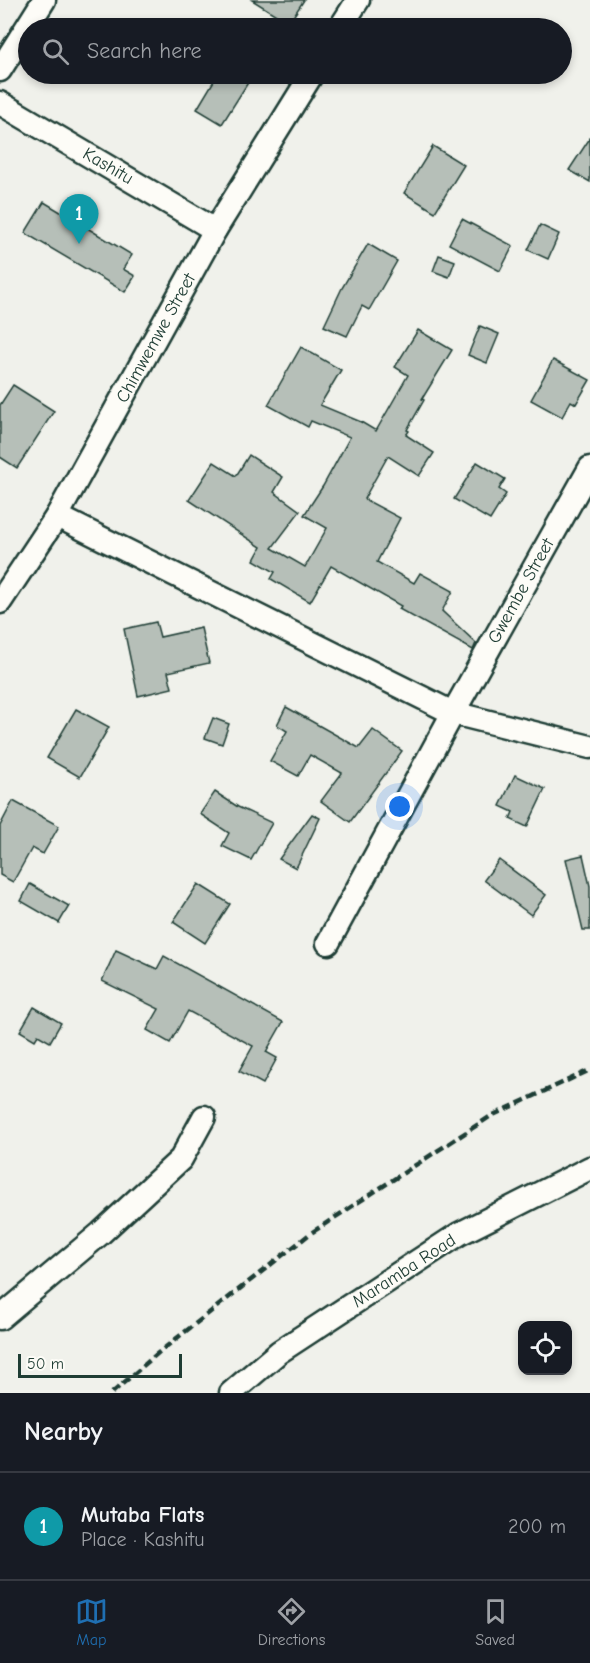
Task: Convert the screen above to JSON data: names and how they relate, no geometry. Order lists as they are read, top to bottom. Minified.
{"streets":{"street":["Kashitu","Chimwemwe Street","Gwembe Street","Maramba Road"]},"crossings":[["Kashitu","Chimwemwe Street"]],"scale_bar":"50 m","page":{"search":"Search here","pins":"1","scale":"50 m","heading":"Nearby","list":[{"mark":"1","name":"Mutaba Flats","note":"Place · Kashitu","value":"200 m"}],"nav":["Map","Directions","Saved"]}}
